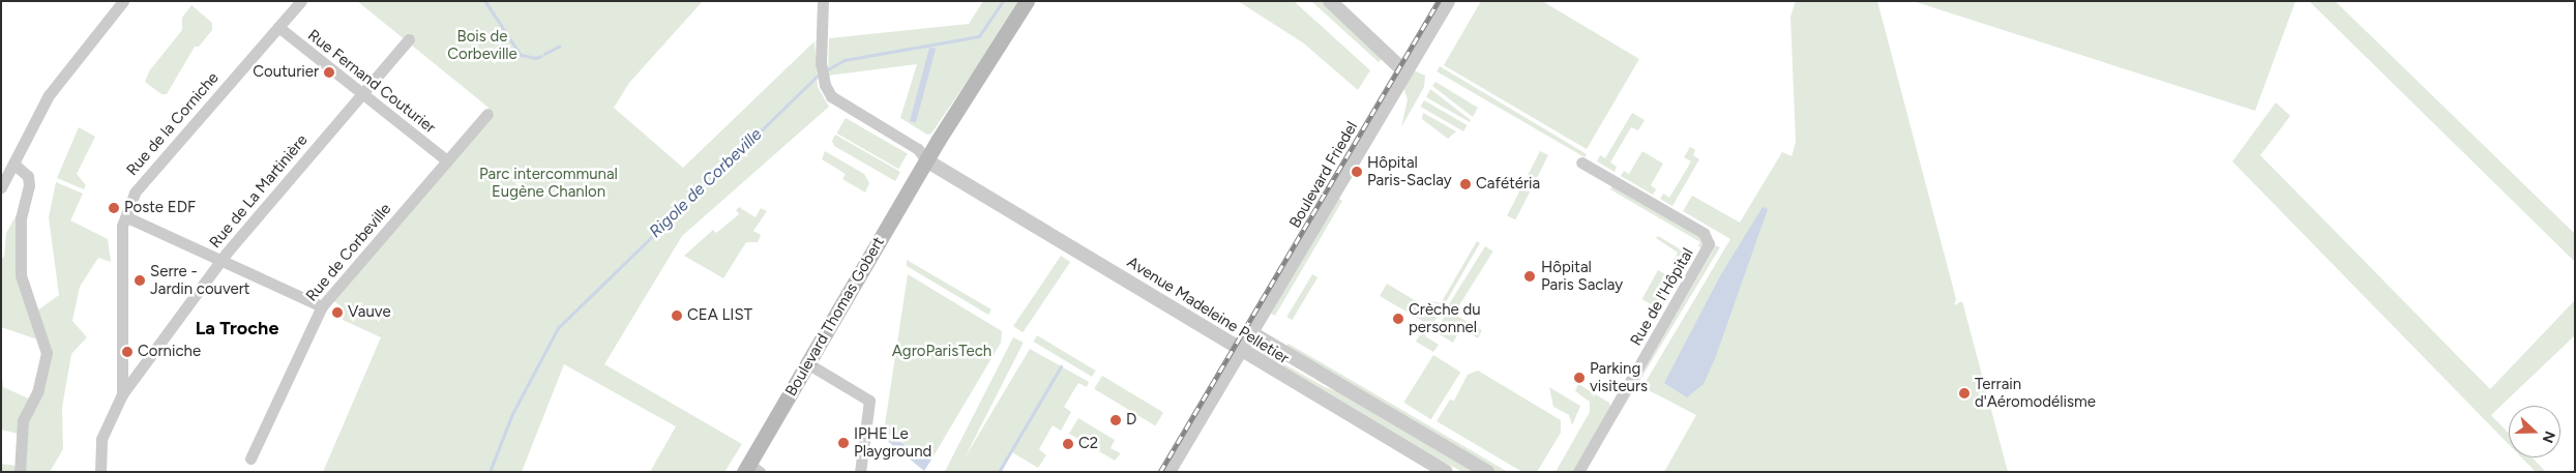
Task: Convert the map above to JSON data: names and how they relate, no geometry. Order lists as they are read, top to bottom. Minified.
{"streets":{"main road":["Boulevard Thomas Gobert"],"street":["Rue Fernand Couturier","Rue de la Corniche","Boulevard Friedel","Rue de La Martinière","Rue de Corbeville","Rue de l'Hôpital","Avenue Madeleine Pelletier"]},"crossings":[["Rue Fernand Couturier","Rue de la Corniche"],["Rue Fernand Couturier","Rue de La Martinière"],["Rue Fernand Couturier","Rue de Corbeville"],["Rue de la Corniche","Rue de La Martinière"],["Boulevard Friedel","Avenue Madeleine Pelletier"],["Avenue Madeleine Pelletier","Boulevard Thomas Gobert"]],"districts":["La Troche"],"water":["Rigole de Corbeville"],"parks":["Bois de Corbeville","Parc intercommunal Eugène Chanlon","AgroParisTech"],"places":["Couturier","Hôpital Paris-Saclay","Cafétéria","Poste EDF","Hôpital Paris Saclay","Serre - Jardin couvert","Vauve","CEA LIST","Crèche du personnel","Corniche","Parking visiteurs","Terrain d'Aéromodélisme","D","IPHE Le Playground","C2"],"north":"right"}
